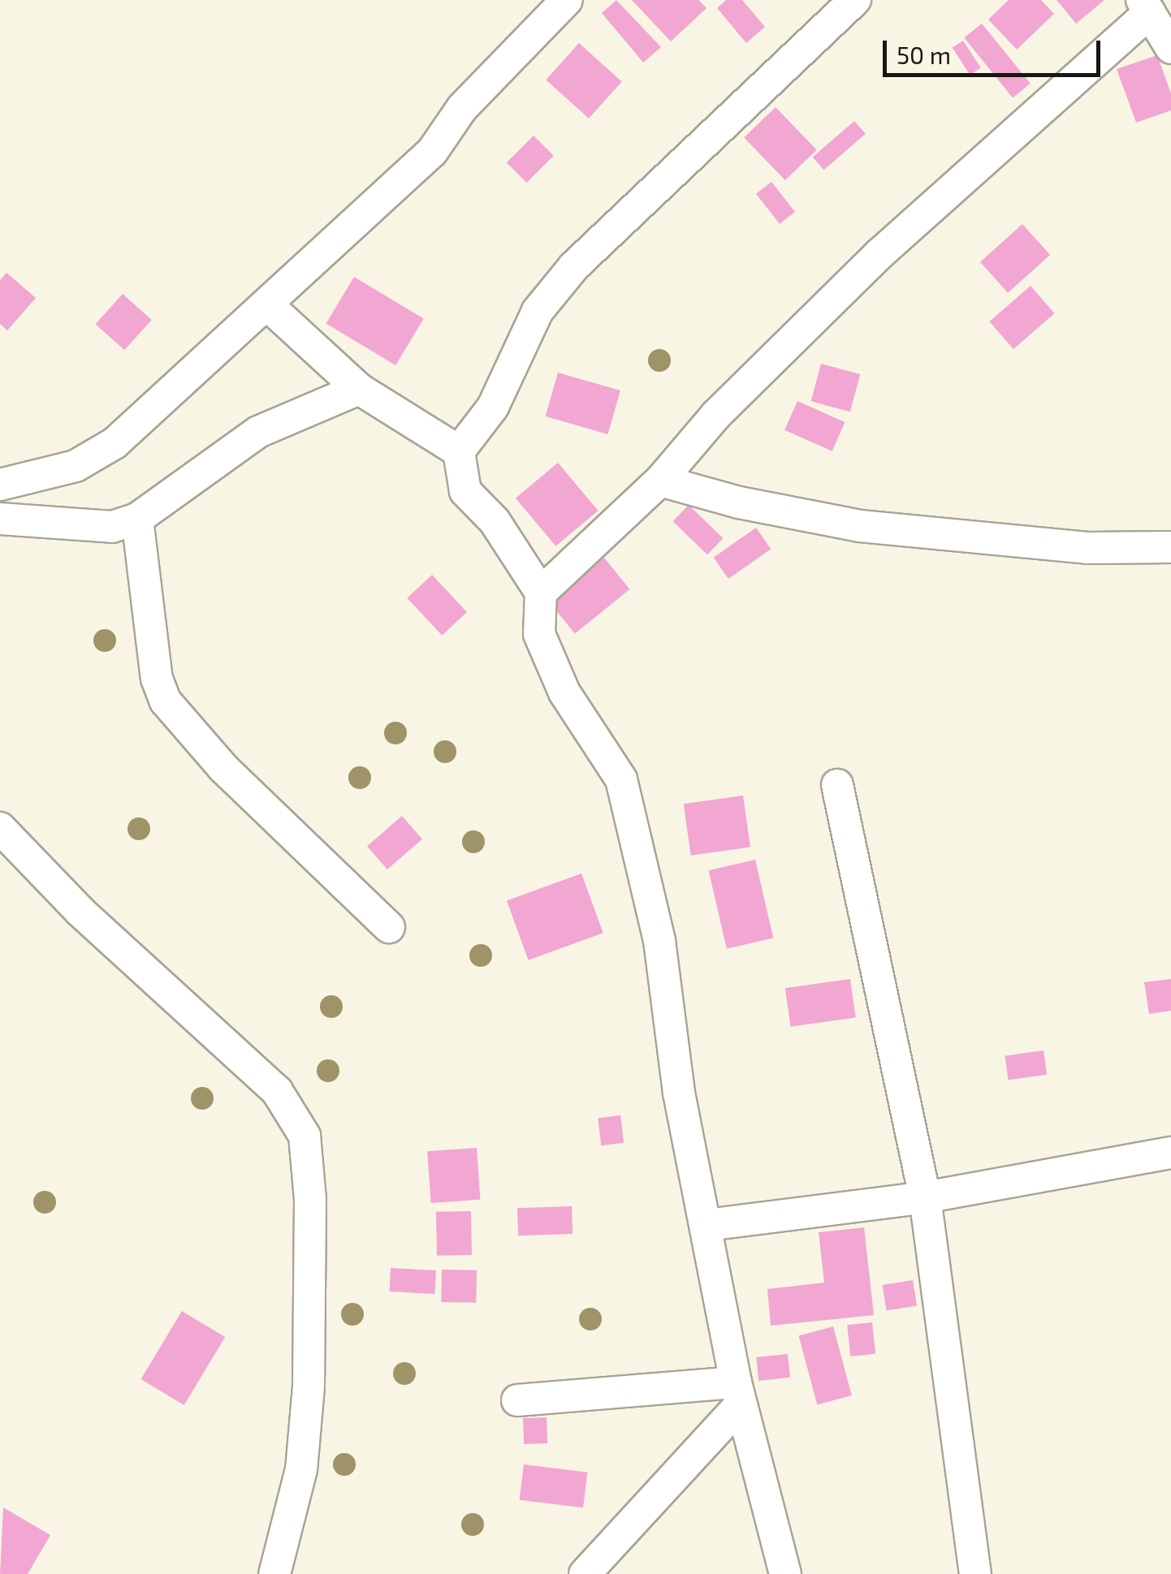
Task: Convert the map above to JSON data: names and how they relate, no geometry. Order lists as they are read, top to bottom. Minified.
{"scale_bar":"50 m"}
